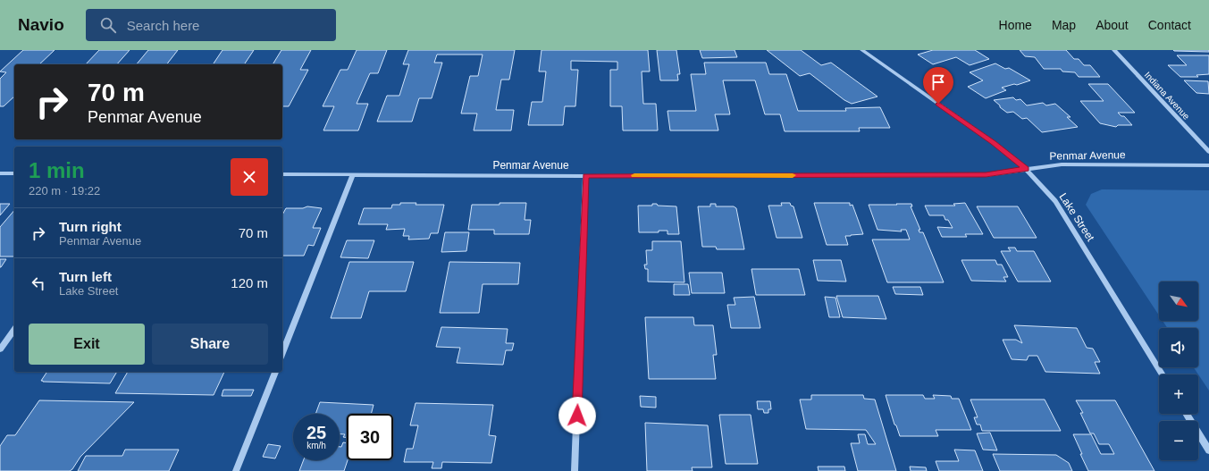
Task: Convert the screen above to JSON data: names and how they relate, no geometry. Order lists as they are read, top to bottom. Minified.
{"streets":{"street":["Indiana Avenue","Penmar Avenue","Lake Street"]},"crossings":[["Penmar Avenue","Lake Street"]],"north":"bottom right","page":{"header":"Navio","search":"Search here","nav":["Home","Map","About","Contact"],"turn":["70 m","Penmar Avenue"],"heading":["1 min","220 m · 19:22"],"list":[{"name":"Turn right","note":"Penmar Avenue","value":"70 m"},{"name":"Turn left","note":"Lake Street","value":"120 m"}],"map_buttons":["+","−"],"buttons":["Exit","Share"],"speed":"25 km/h","limit":"30"}}
